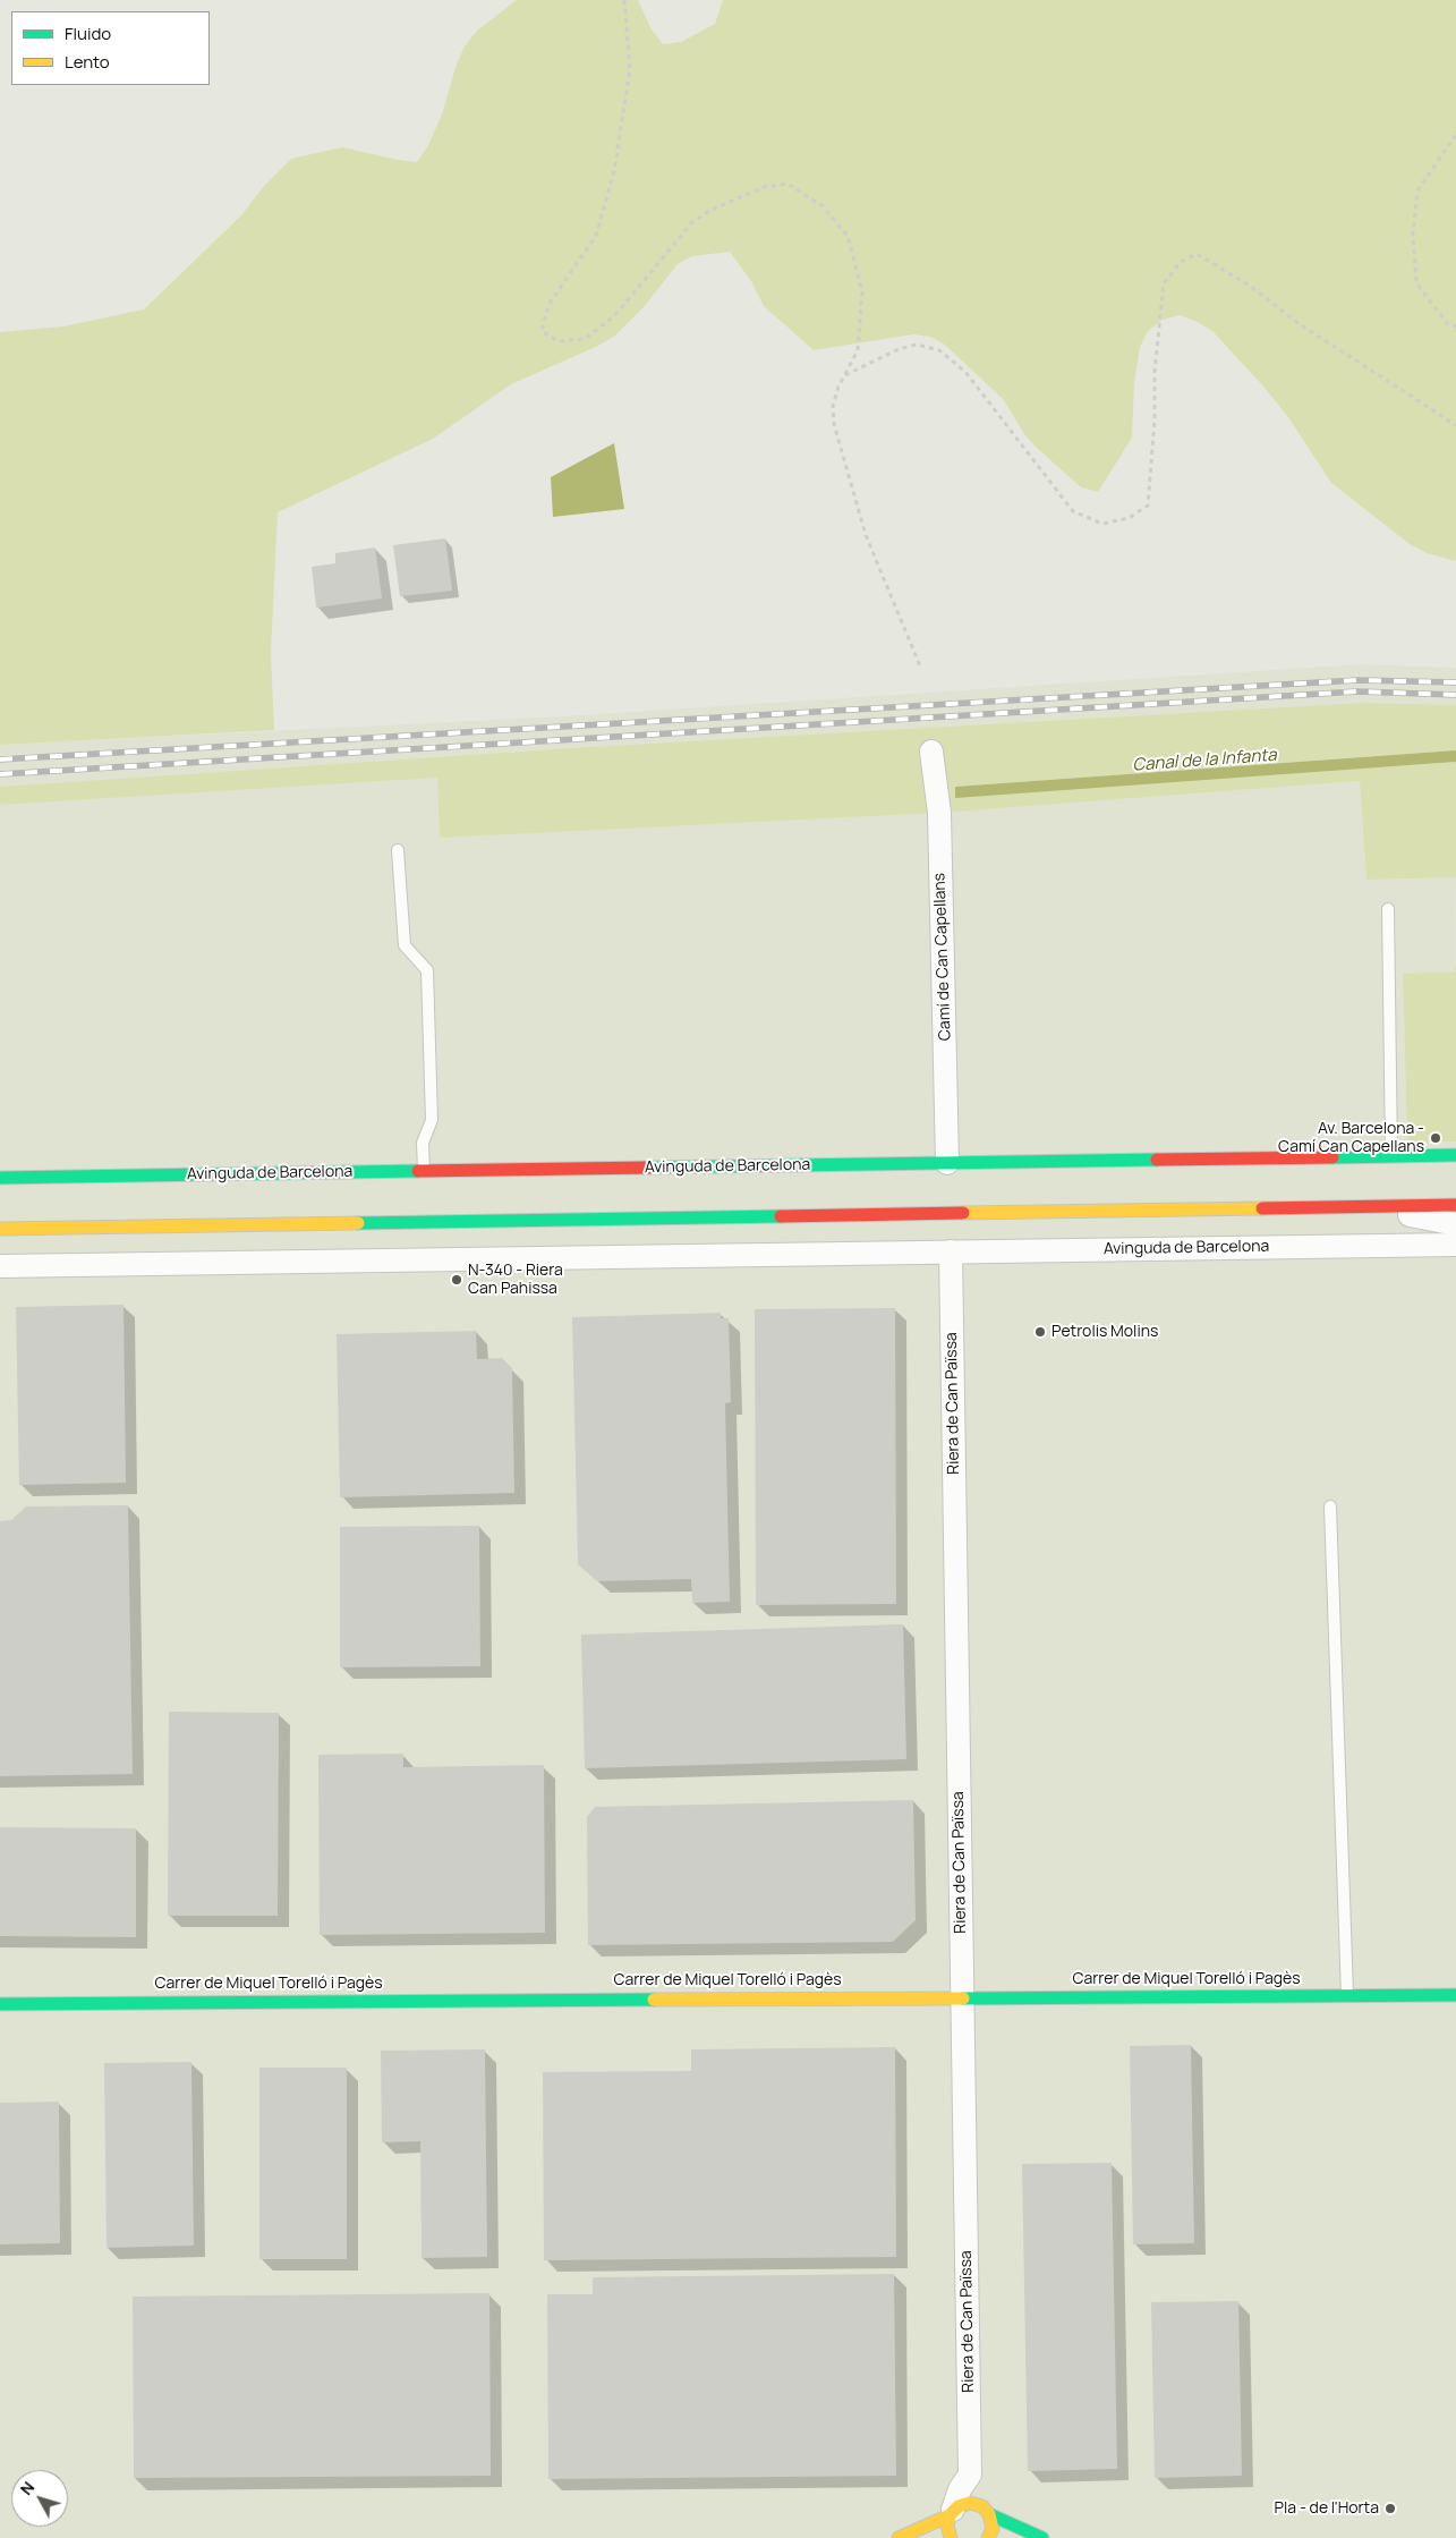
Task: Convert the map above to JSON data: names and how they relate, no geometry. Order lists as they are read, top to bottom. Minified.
{"streets":{"street":["Camí de Can Capellans","Avinguda de Barcelona","Riera de Can Païssa","Carrer de Miquel Torelló i Pagès"]},"crossings":[["Camí de Can Capellans","Avinguda de Barcelona"],["Avinguda de Barcelona","Riera de Can Païssa"],["Riera de Can Païssa","Carrer de Miquel Torelló i Pagès"]],"water":["Canal de la Infanta"],"places":["Av. Barcelona - Camí Can Capellans","N-340 - Riera Can Pahissa","Petrolis Molins","Pla - de l'Horta"],"legend":["Fluido","Lento"],"north":"top left"}
